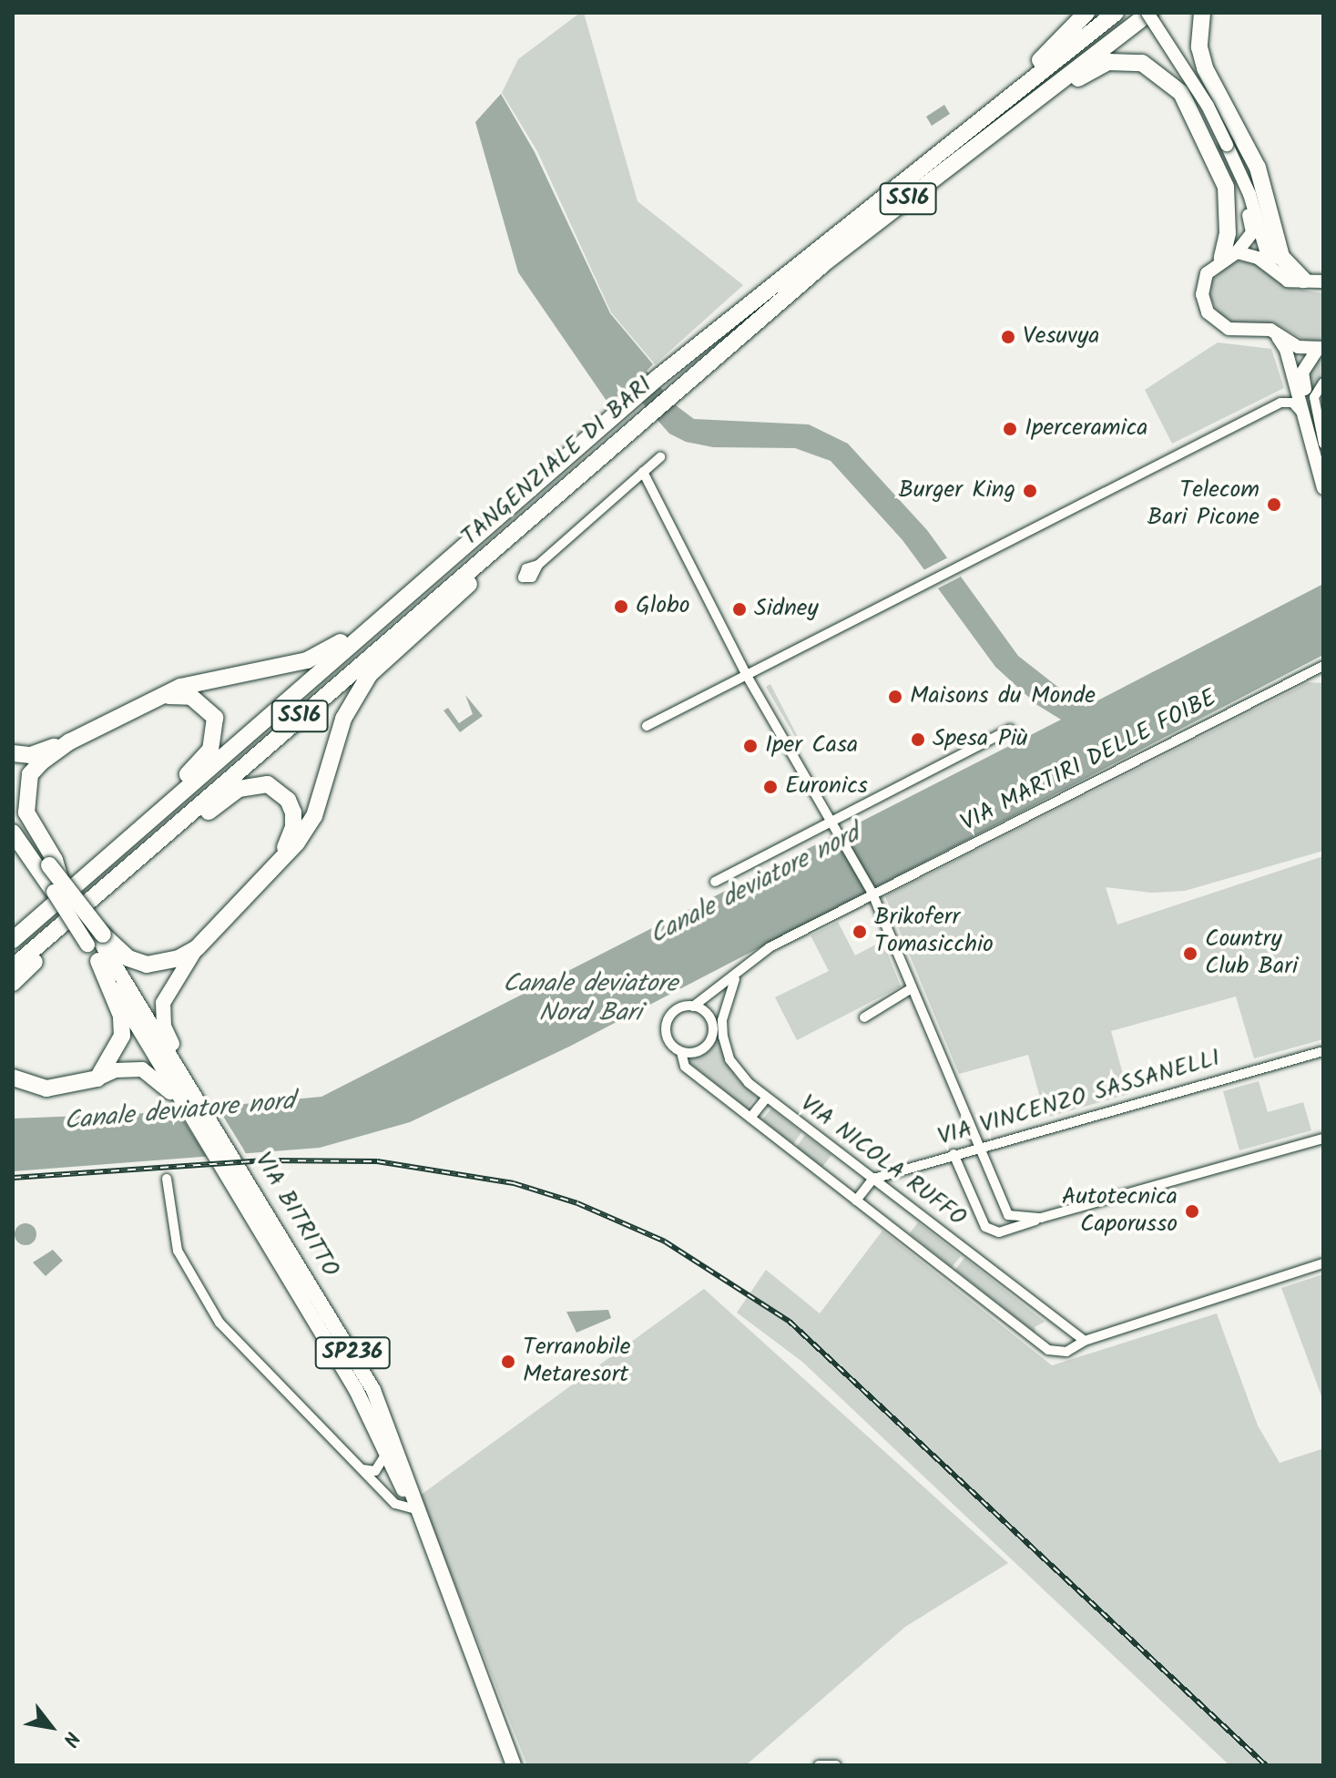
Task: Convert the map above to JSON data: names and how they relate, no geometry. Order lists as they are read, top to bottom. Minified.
{"streets":{"highway":["SS16","TANGENZIALE DI BARI"],"main road":["VIA BITRITTO","SP236"],"street":["VIA MARTIRI DELLE FOIBE","VIA VINCENZO SASSANELLI","VIA NICOLA RUFFO"]},"crossings":[["VIA MARTIRI DELLE FOIBE","VIA NICOLA RUFFO"],["VIA VINCENZO SASSANELLI","VIA NICOLA RUFFO"]],"water":["Canale deviatore nord","Canale deviatore Nord Bari"],"places":["Vesuvya","Iperceramica","Burger King","Telecom Bari Picone","Globo","Sidney","Maisons du Monde","Spesa Più","Iper Casa","Euronics","Brikoferr Tomasicchio","Country Club Bari","Autotecnica Caporusso","Terranobile Metaresort"],"north":"bottom right"}
